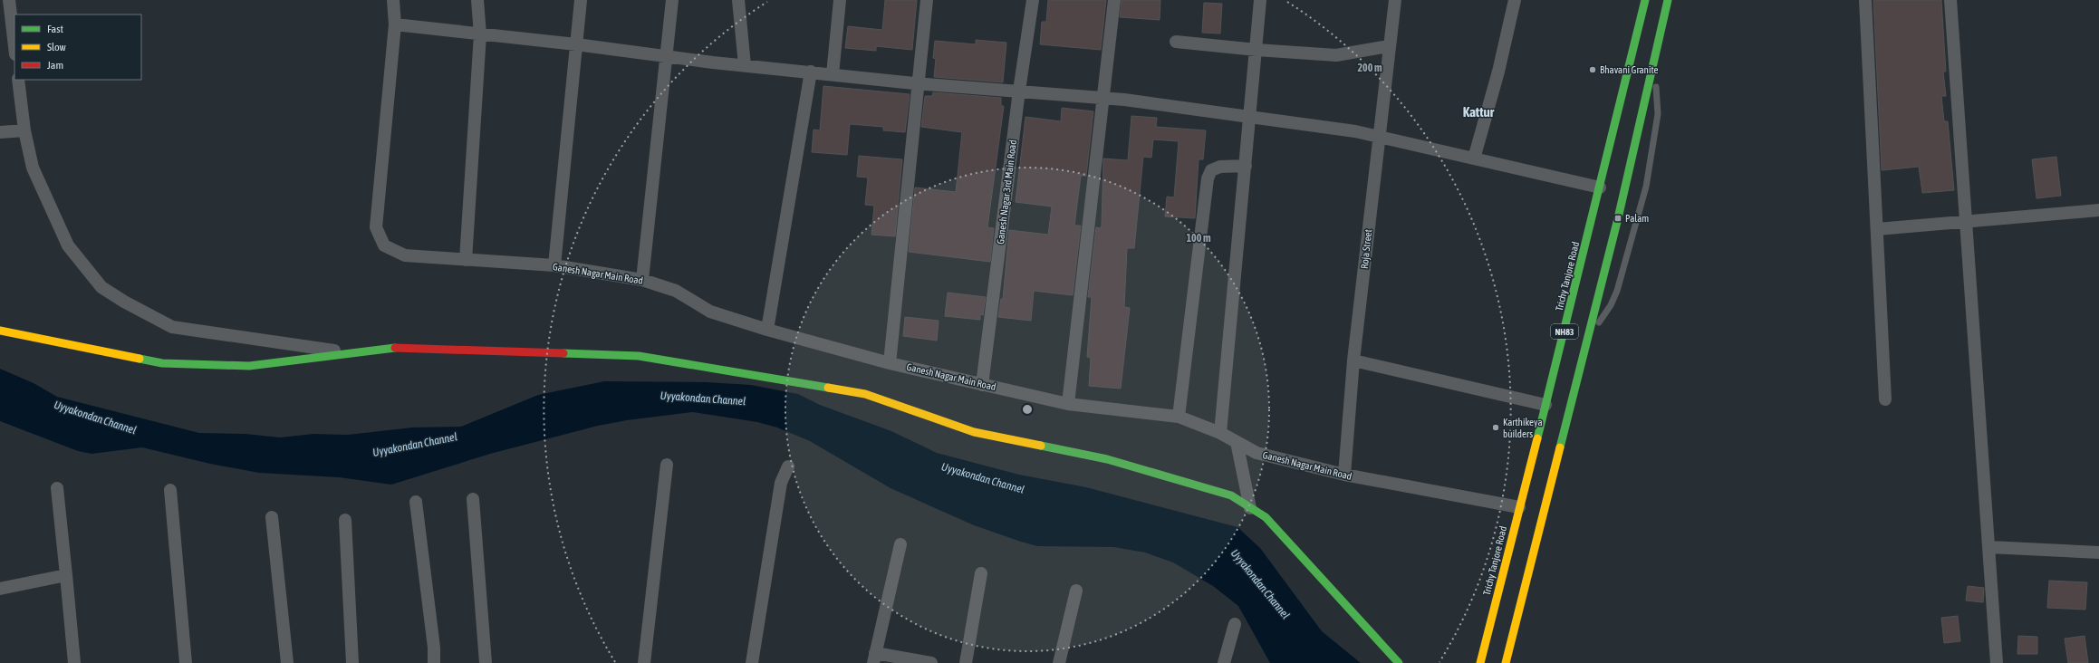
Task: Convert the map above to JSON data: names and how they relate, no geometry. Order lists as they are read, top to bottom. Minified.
{"streets":{"main road":["Trichy Tanjore Road","NH83"],"street":["Ganesh Nagar 3rd Main Road","Roja Street","Ganesh Nagar Main Road"]},"crossings":[["Ganesh Nagar 3rd Main Road","Ganesh Nagar Main Road"],["Roja Street","Ganesh Nagar Main Road"],["Ganesh Nagar Main Road","Trichy Tanjore Road"]],"districts":["Kattur"],"water":["Uyyakondan Channel"],"places":{"other":["Bhavani Granite","Karthikeya builders"],"transit":["Palam"]},"legend":["Fast","Slow","Jam"],"rings":["200 m","100 m"]}
